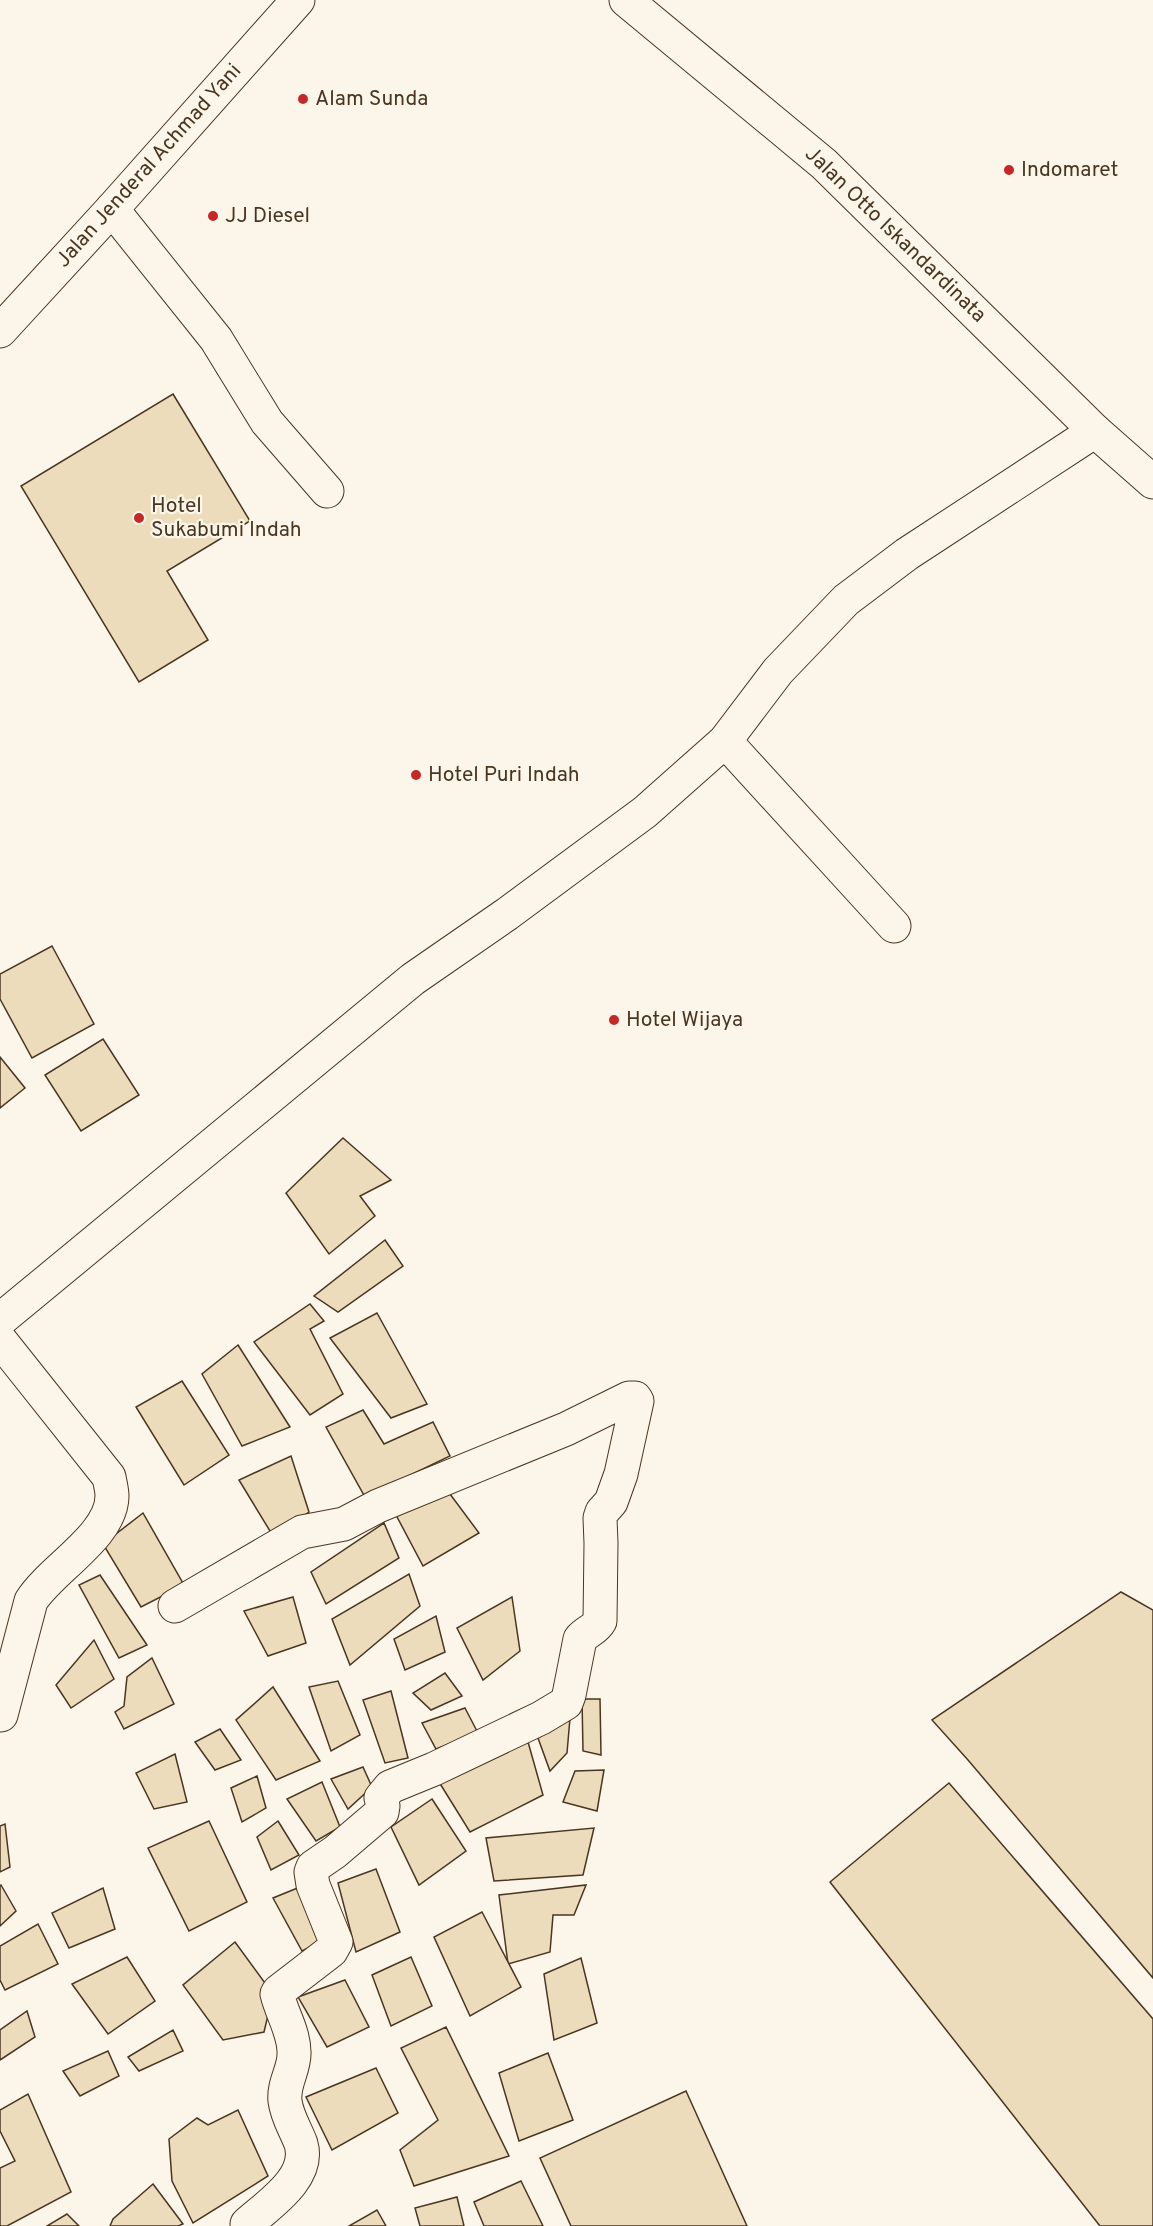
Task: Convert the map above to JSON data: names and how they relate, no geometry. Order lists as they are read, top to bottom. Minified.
{"streets":{"street":["Jalan Jenderal Achmad Yani","Jalan Otto Iskandardinata"]},"places":["Alam Sunda","Indomaret","JJ Diesel","Hotel Sukabumi Indah","Hotel Puri Indah","Hotel Wijaya"]}
